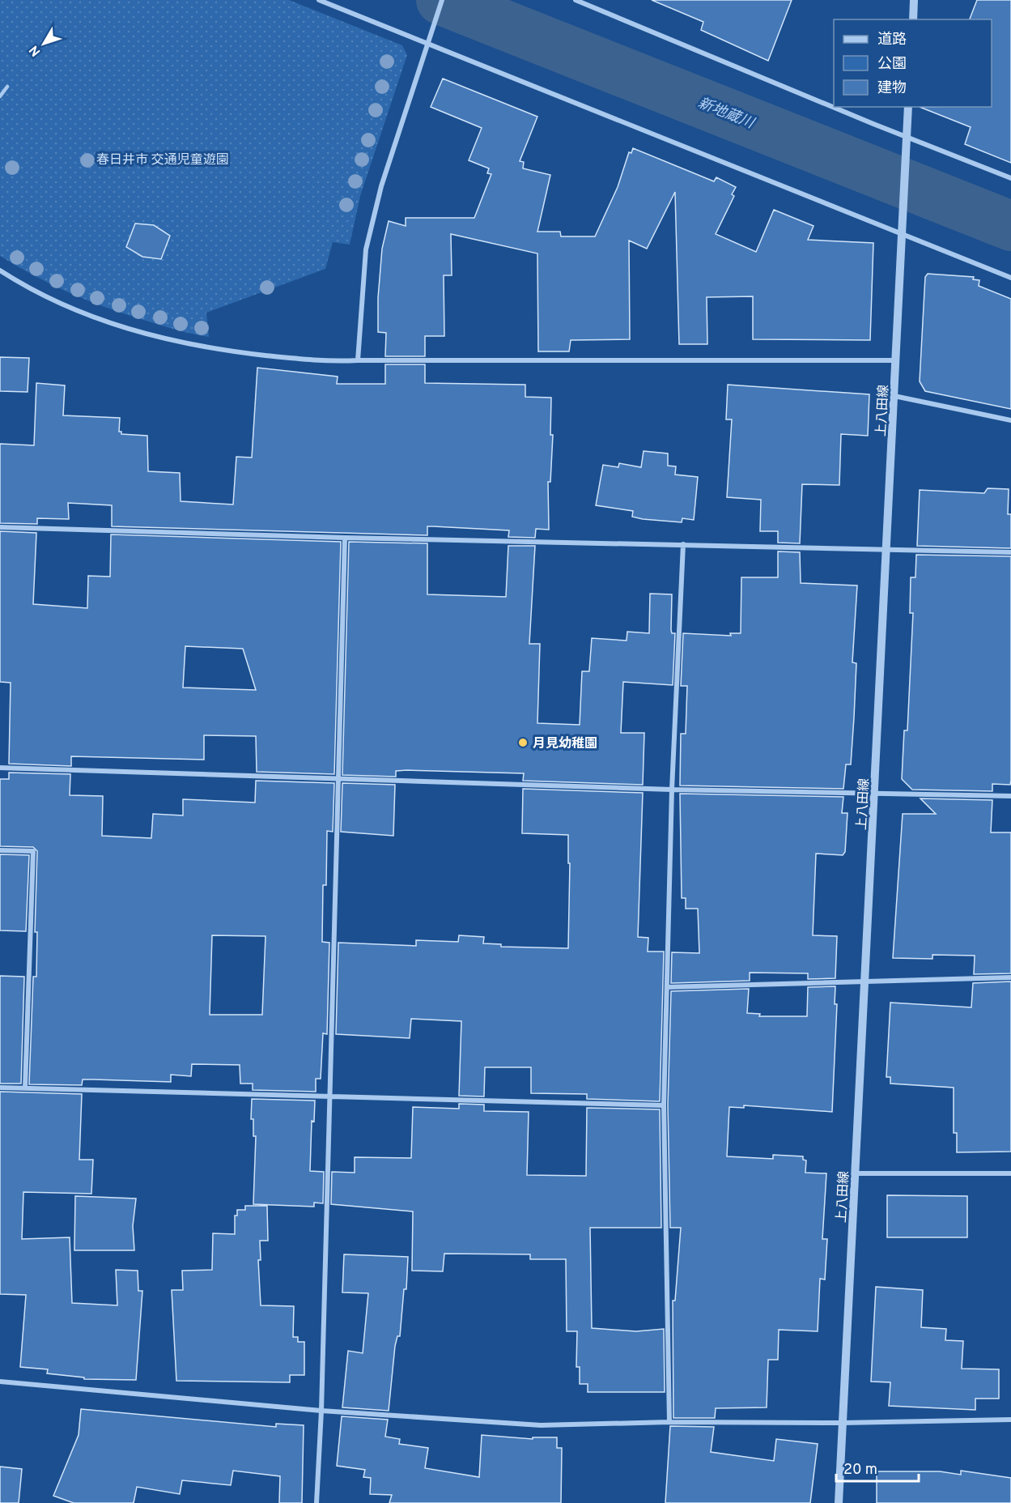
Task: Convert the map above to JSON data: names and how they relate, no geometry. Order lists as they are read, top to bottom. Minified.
{"streets":{"street":["上八田線"]},"water":["新地蔵川"],"parks":["春日井市 交通児童遊園"],"places":["月見幼稚園"],"legend":["道路","公園","建物"],"scale_bar":"20 m","north":"bottom left"}
